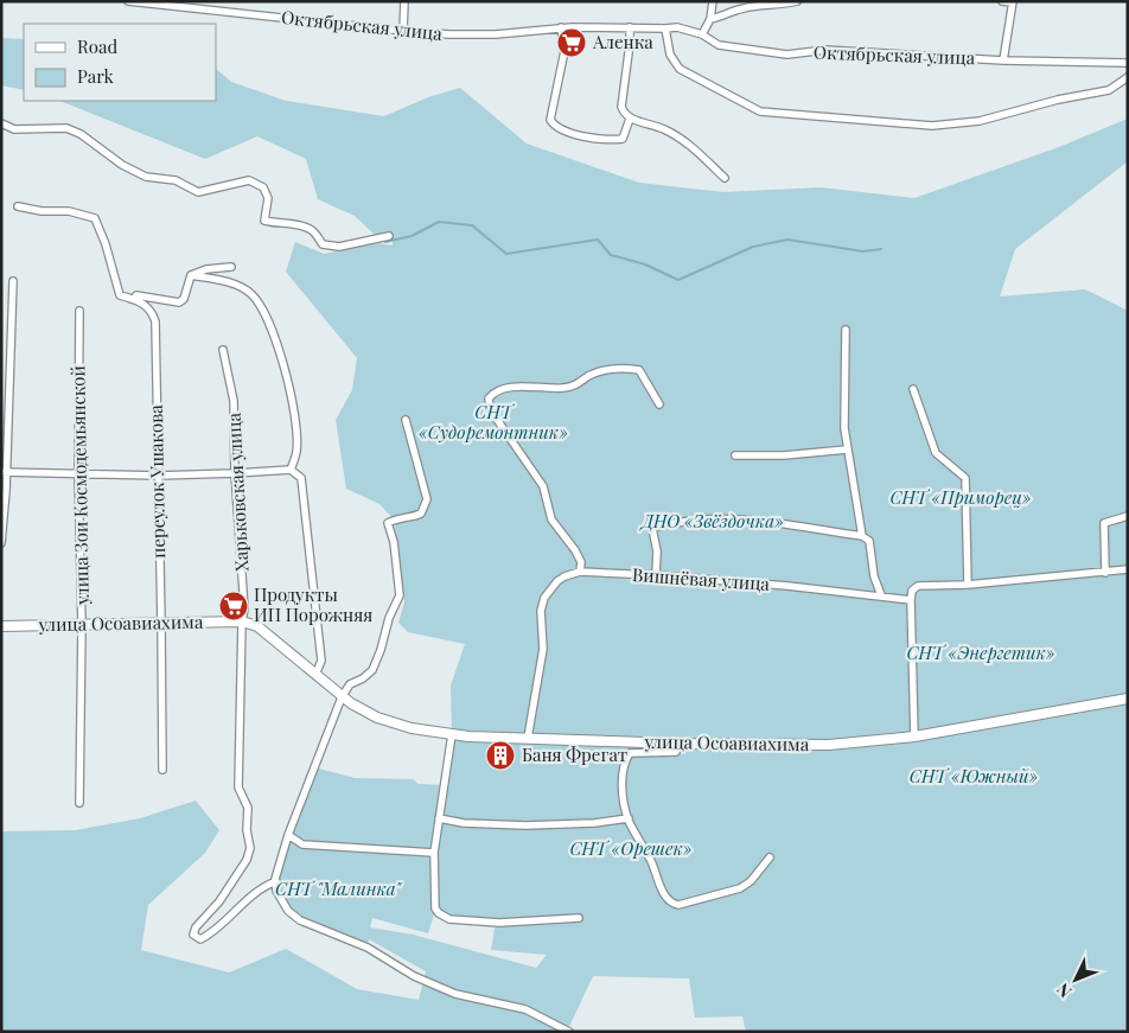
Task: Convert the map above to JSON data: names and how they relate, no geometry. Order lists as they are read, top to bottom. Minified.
{"streets":{"street":["Октябрьская улица","переулок Ушакова","улица Зои Космодемьянской","Харьковская улица","Вишнёвая улица","улица Осоавиахима"]},"crossings":[["переулок Ушакова","улица Осоавиахима"],["улица Зои Космодемьянской","улица Осоавиахима"],["Харьковская улица","улица Осоавиахима"]],"parks":["СНТ «Судоремонтник»","СНТ «Приморец»","ДНО «Звёздочка»","СНТ «Энергетик»","СНТ «Южный»","СНТ «Орешек»","СНТ \"Малинка\""],"places":{"supermarket":["Аленка","Продукты ИП Порожняя"],"building":["Баня Фрегат"]},"legend":["Road","Park"],"north":"bottom left"}
